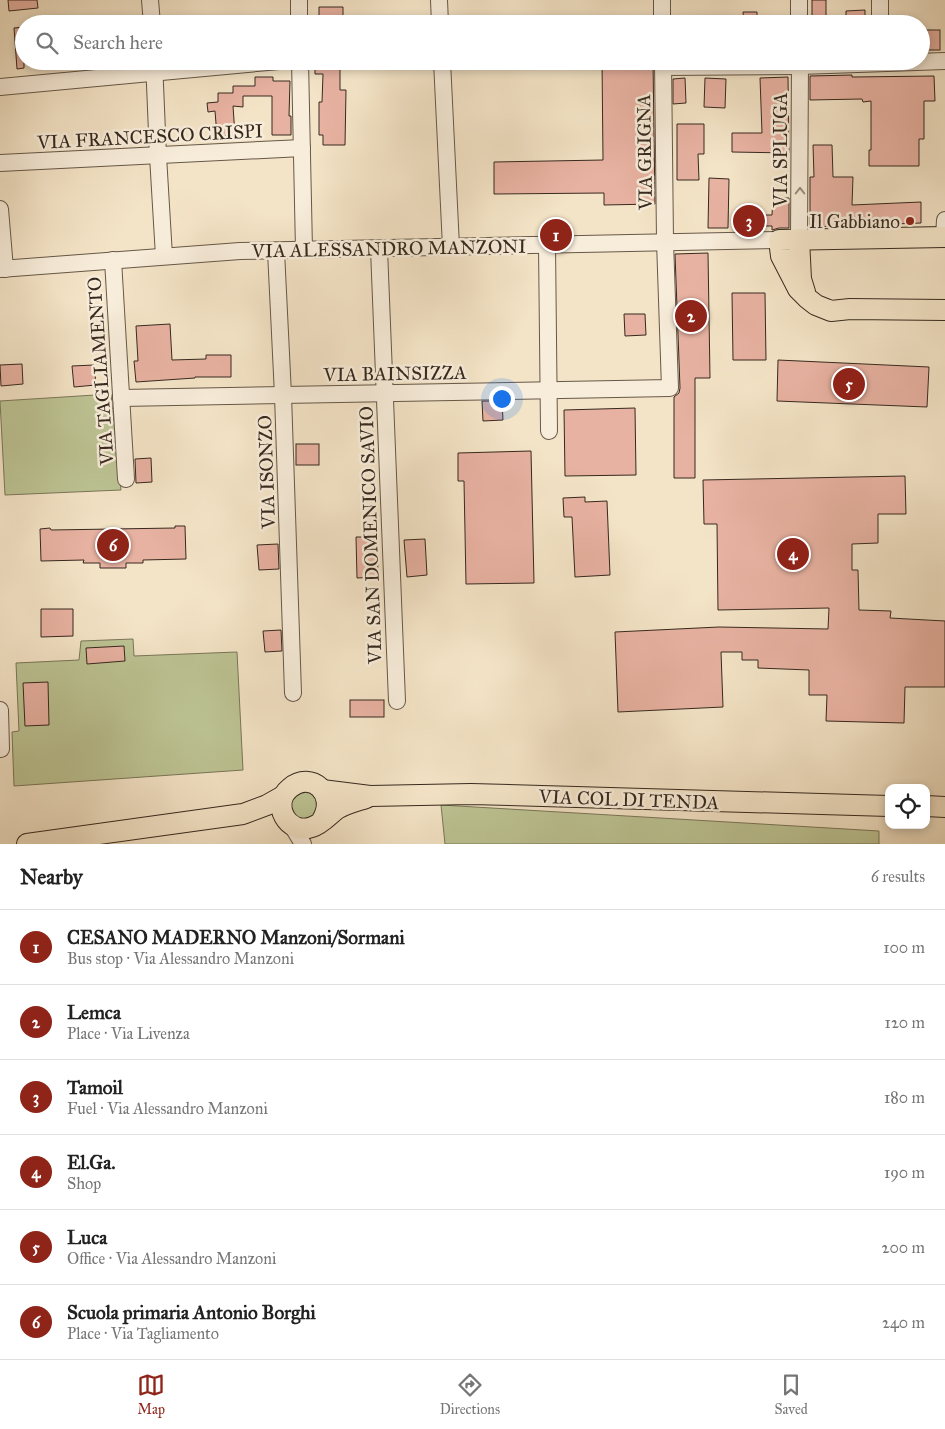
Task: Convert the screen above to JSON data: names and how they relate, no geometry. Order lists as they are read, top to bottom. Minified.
{"streets":{"main road":["VIA ALESSANDRO MANZONI","VIA COL DI TENDA"],"street":["VIA FRANCESCO CRISPI","VIA SPLUGA","VIA GRIGNA","VIA TAGLIAMENTO","VIA BAINSIZZA","VIA ISONZO","VIA SAN DOMENICO SAVIO"]},"crossings":[["VIA SPLUGA","VIA ALESSANDRO MANZONI"],["VIA GRIGNA","VIA ALESSANDRO MANZONI"],["VIA GRIGNA","VIA BAINSIZZA"],["VIA ALESSANDRO MANZONI","VIA TAGLIAMENTO"],["VIA ALESSANDRO MANZONI","VIA ISONZO"],["VIA ALESSANDRO MANZONI","VIA SAN DOMENICO SAVIO"],["VIA TAGLIAMENTO","VIA BAINSIZZA"],["VIA BAINSIZZA","VIA ISONZO"],["VIA BAINSIZZA","VIA SAN DOMENICO SAVIO"]],"one_way":["VIA SPLUGA"],"places":["Il Gabbiano"],"page":{"search":"Search here","pins":["3","1","2","5","6","4"],"heading":["Nearby","6 results"],"list":[{"mark":"1","name":"CESANO MADERNO Manzoni/Sormani","note":"Bus stop · Via Alessandro Manzoni","value":"100 m"},{"mark":"2","name":"Lemca","note":"Place · Via Livenza","value":"120 m"},{"mark":"3","name":"Tamoil","note":"Fuel · Via Alessandro Manzoni","value":"180 m"},{"mark":"4","name":"El.Ga.","note":"Shop","value":"190 m"},{"mark":"5","name":"Luca","note":"Office · Via Alessandro Manzoni","value":"200 m"},{"mark":"6","name":"Scuola primaria Antonio Borghi","note":"Place · Via Tagliamento","value":"240 m"}],"nav":["Map","Directions","Saved"]}}
